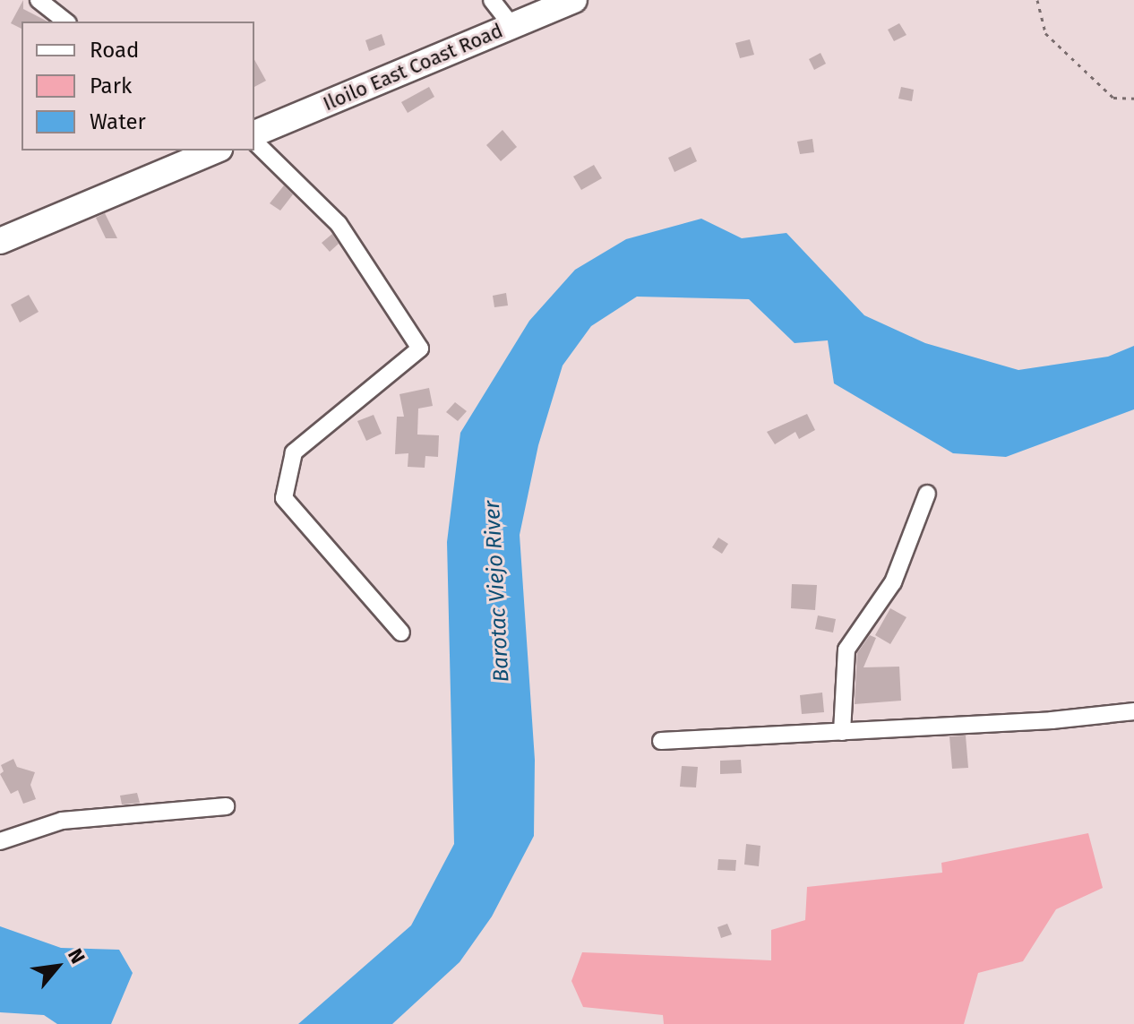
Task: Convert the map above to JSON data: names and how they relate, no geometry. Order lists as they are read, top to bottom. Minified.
{"streets":{"main road":["Iloilo East Coast Road"]},"water":["Barotac Viejo River"],"legend":["Road","Park","Water"],"north":"top right"}
